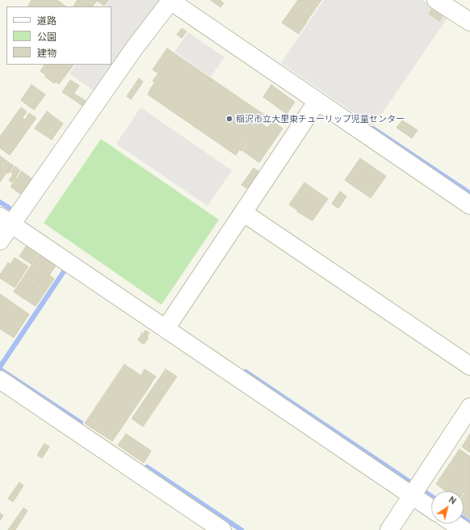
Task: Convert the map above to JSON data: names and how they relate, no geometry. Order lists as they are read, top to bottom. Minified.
{"places":["稲沢市立大里東チューリップ児童センター"],"legend":["道路","公園","建物"],"north":"top right"}
